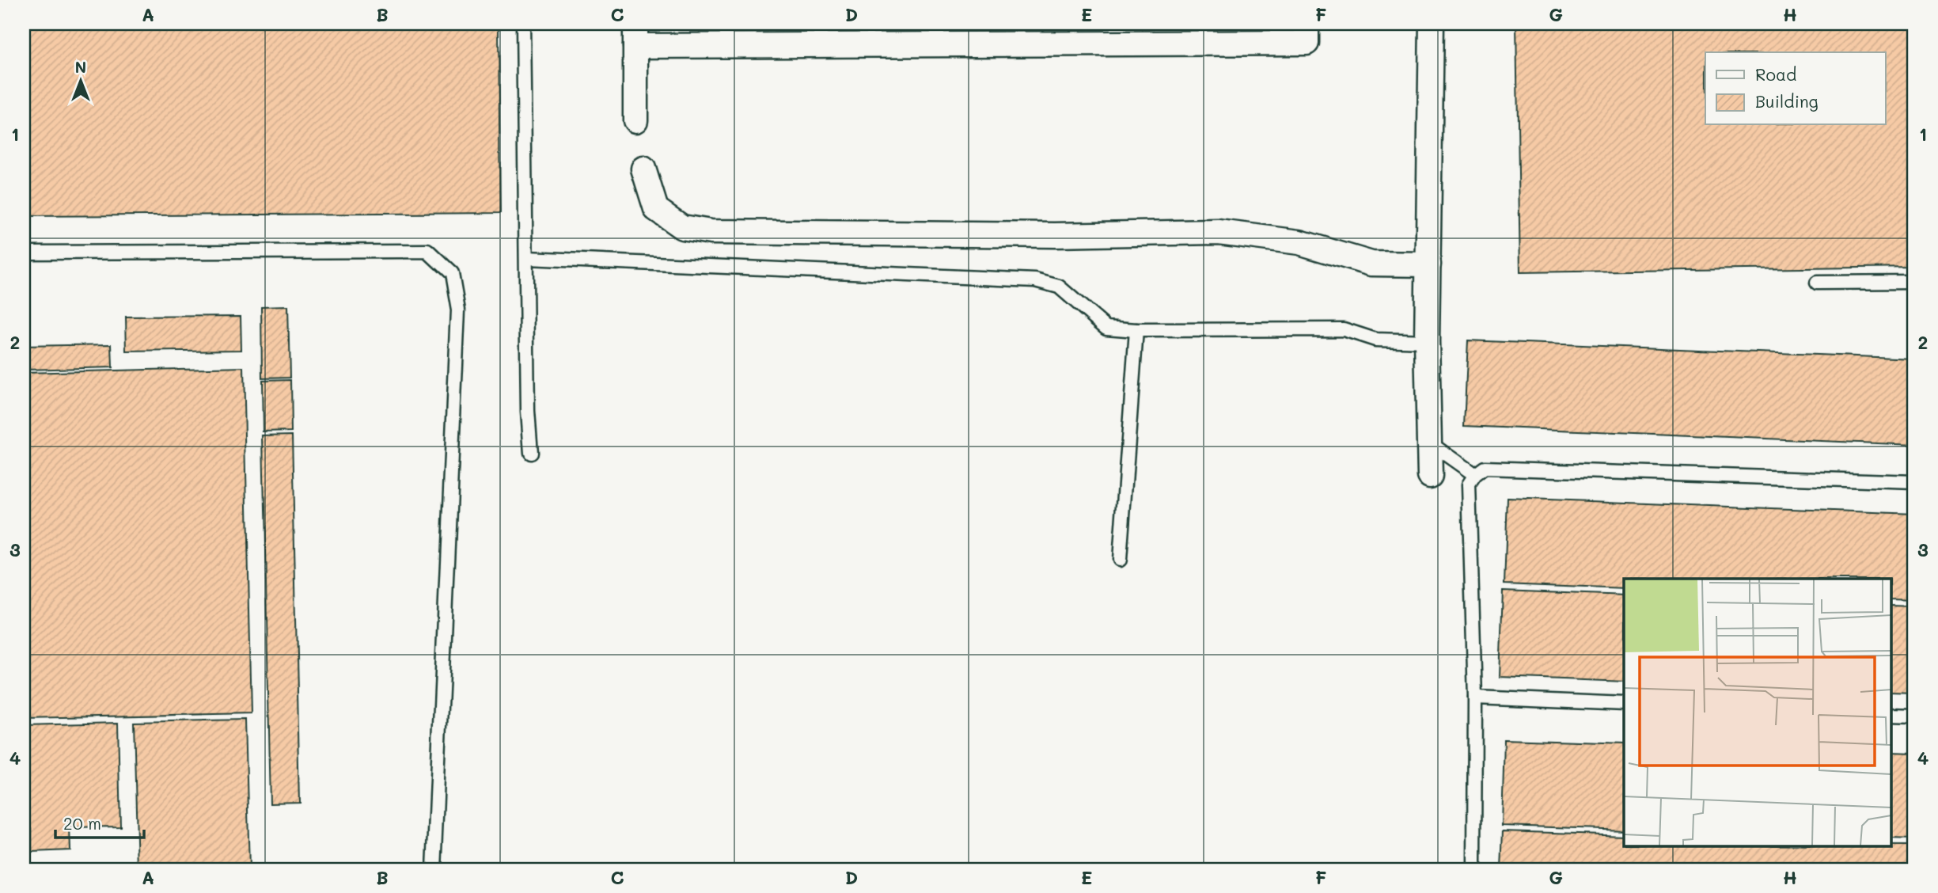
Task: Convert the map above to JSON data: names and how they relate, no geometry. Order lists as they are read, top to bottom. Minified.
{"legend":["Road","Building"],"scale_bar":"20 m","north":"top","grid":{"columns":["A","B","C","D","E","F","G","H"],"rows":["1","2","3","4"]}}
